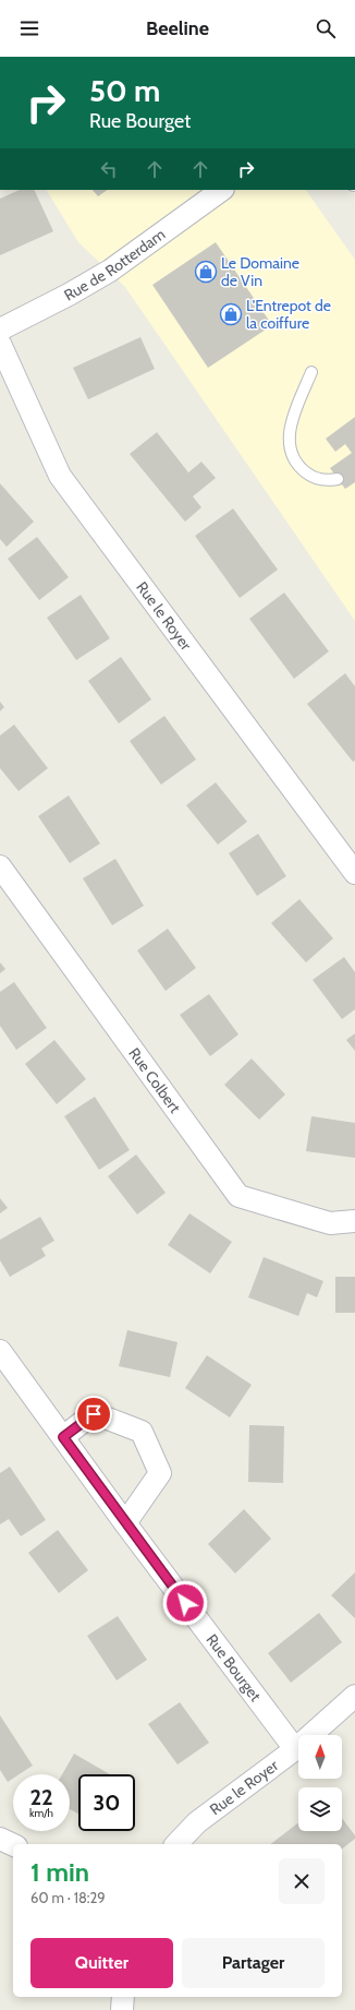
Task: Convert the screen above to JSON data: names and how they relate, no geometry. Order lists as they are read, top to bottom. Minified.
{"streets":{"street":["Rue de Rotterdam","Rue le Royer","Rue Colbert","Rue Bourget"]},"crossings":[["Rue le Royer","Rue Bourget"]],"places":{"shop":["Le Domaine de Vin","L'Entrepot de la coiffure"]},"north":"top","page":{"header":"Beeline","turn":["50 m","Rue Bourget"],"speed":"22 km/h","limit":"30","heading":["1 min","60 m · 18:29"],"buttons":["Quitter","Partager"]}}
